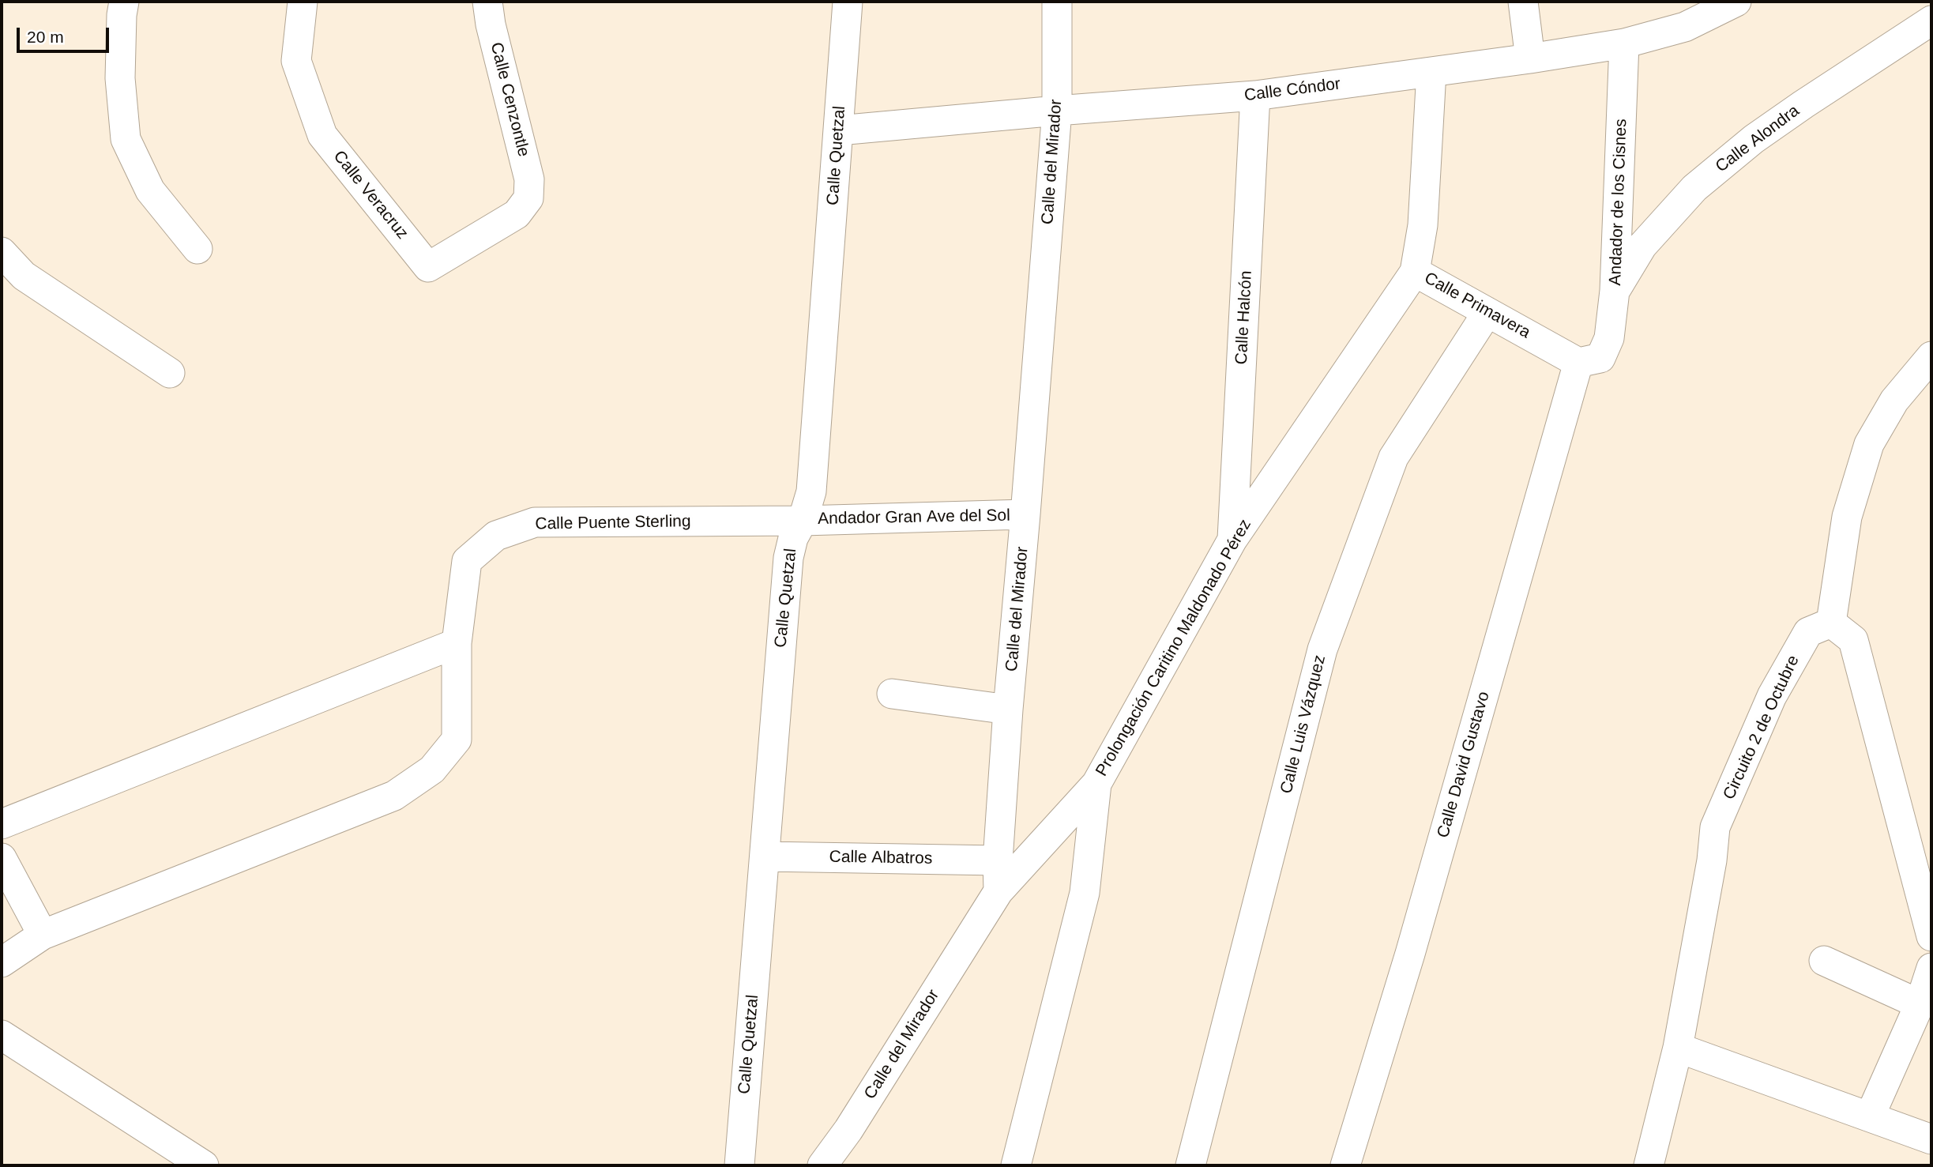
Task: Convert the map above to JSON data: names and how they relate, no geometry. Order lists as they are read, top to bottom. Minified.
{"streets":{"street":["Calle Cóndor","Calle Cenzontle","Calle Alondra","Calle Quetzal","Calle del Mirador","Calle Veracruz","Andador de los Cisnes","Calle Primavera","Calle Halcón","Andador Gran Ave del Sol","Calle Puente Sterling","Prolongación Caritino Maldonado Pérez","Calle Luis Vázquez","Circuito 2 de Octubre","Calle David Gustavo","Calle Albatros"]},"crossings":[["Calle Cóndor","Calle Quetzal"],["Calle Cóndor","Calle del Mirador"],["Calle Cóndor","Andador de los Cisnes"],["Calle Cóndor","Calle Primavera"],["Calle Cóndor","Calle Halcón"],["Calle Cenzontle","Calle Veracruz"],["Calle Alondra","Andador de los Cisnes"],["Calle Quetzal","Andador Gran Ave del Sol"],["Calle Quetzal","Calle Puente Sterling"],["Calle Quetzal","Calle Albatros"],["Calle del Mirador","Andador Gran Ave del Sol"],["Calle del Mirador","Calle Albatros"],["Andador de los Cisnes","Calle Primavera"],["Andador de los Cisnes","Calle David Gustavo"],["Calle Primavera","Prolongación Caritino Maldonado Pérez"],["Calle Primavera","Calle Luis Vázquez"],["Calle Primavera","Calle David Gustavo"],["Calle Halcón","Prolongación Caritino Maldonado Pérez"],["Andador Gran Ave del Sol","Calle Puente Sterling"]],"scale_bar":"20 m"}
